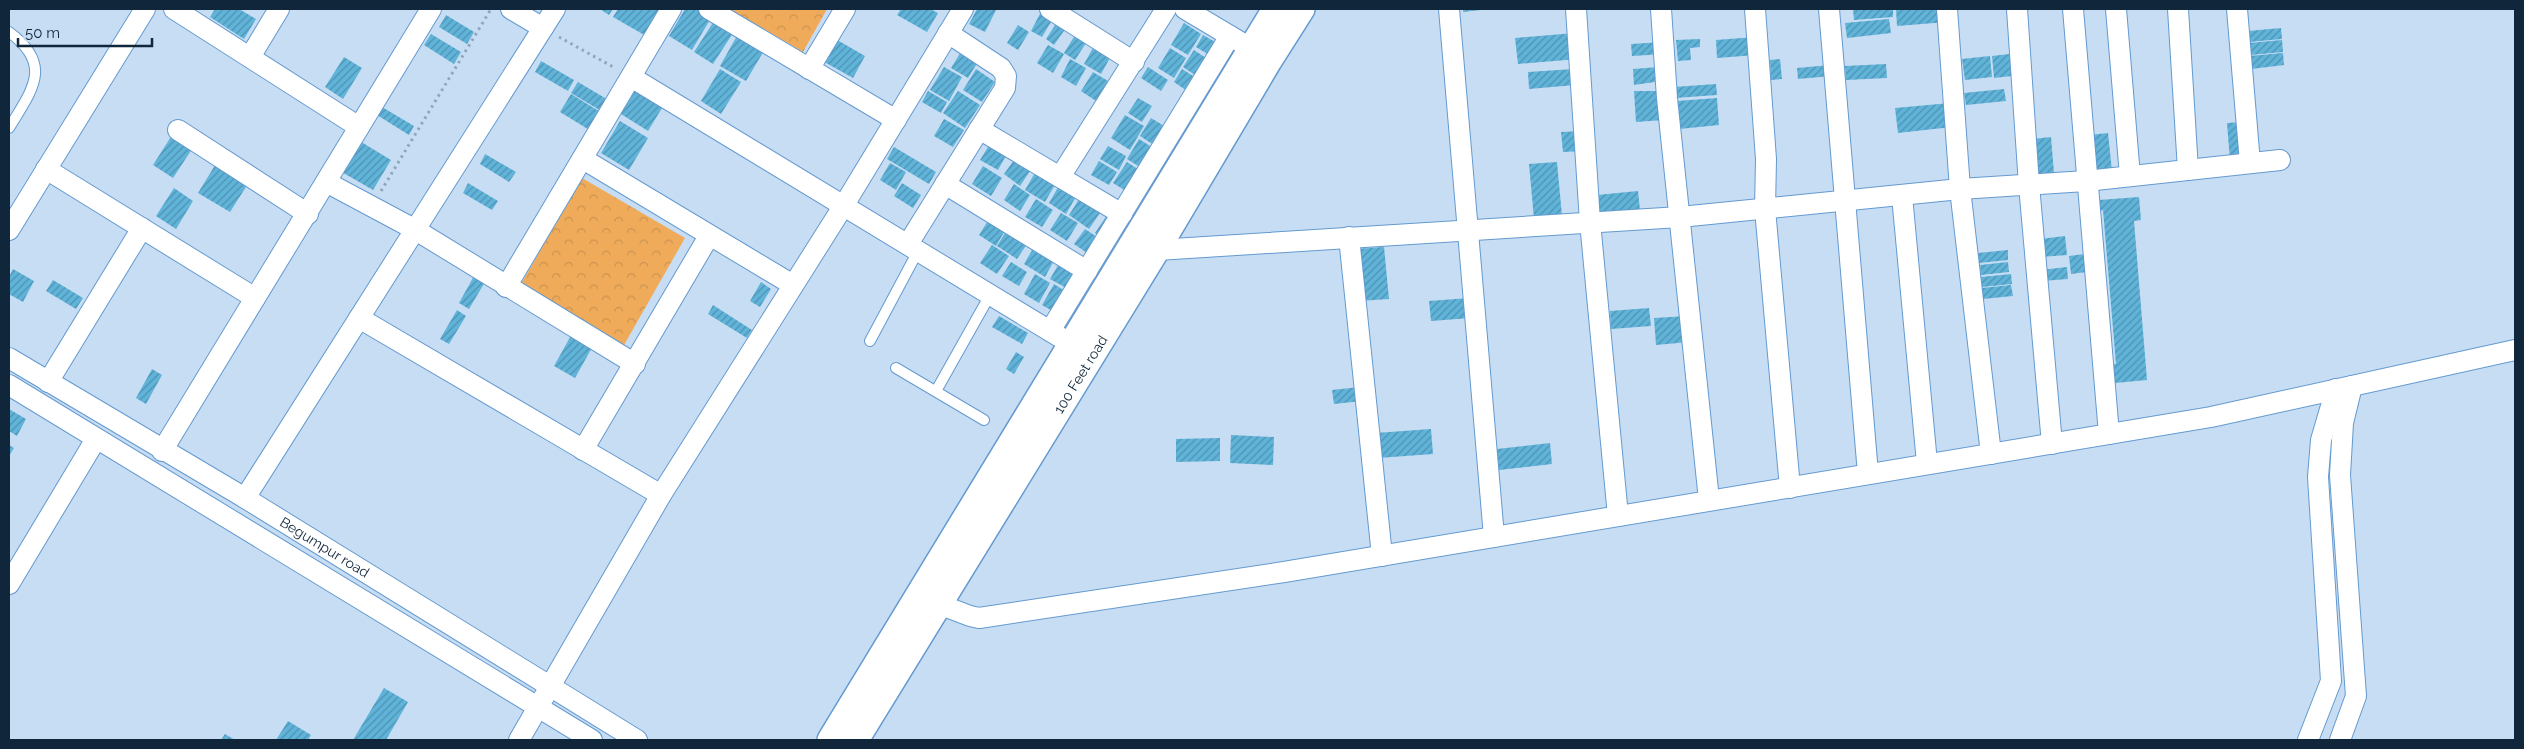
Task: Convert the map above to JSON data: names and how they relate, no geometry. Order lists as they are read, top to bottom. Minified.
{"streets":{"street":["100 Feet road","Begumpur road"]},"scale_bar":"50 m"}
